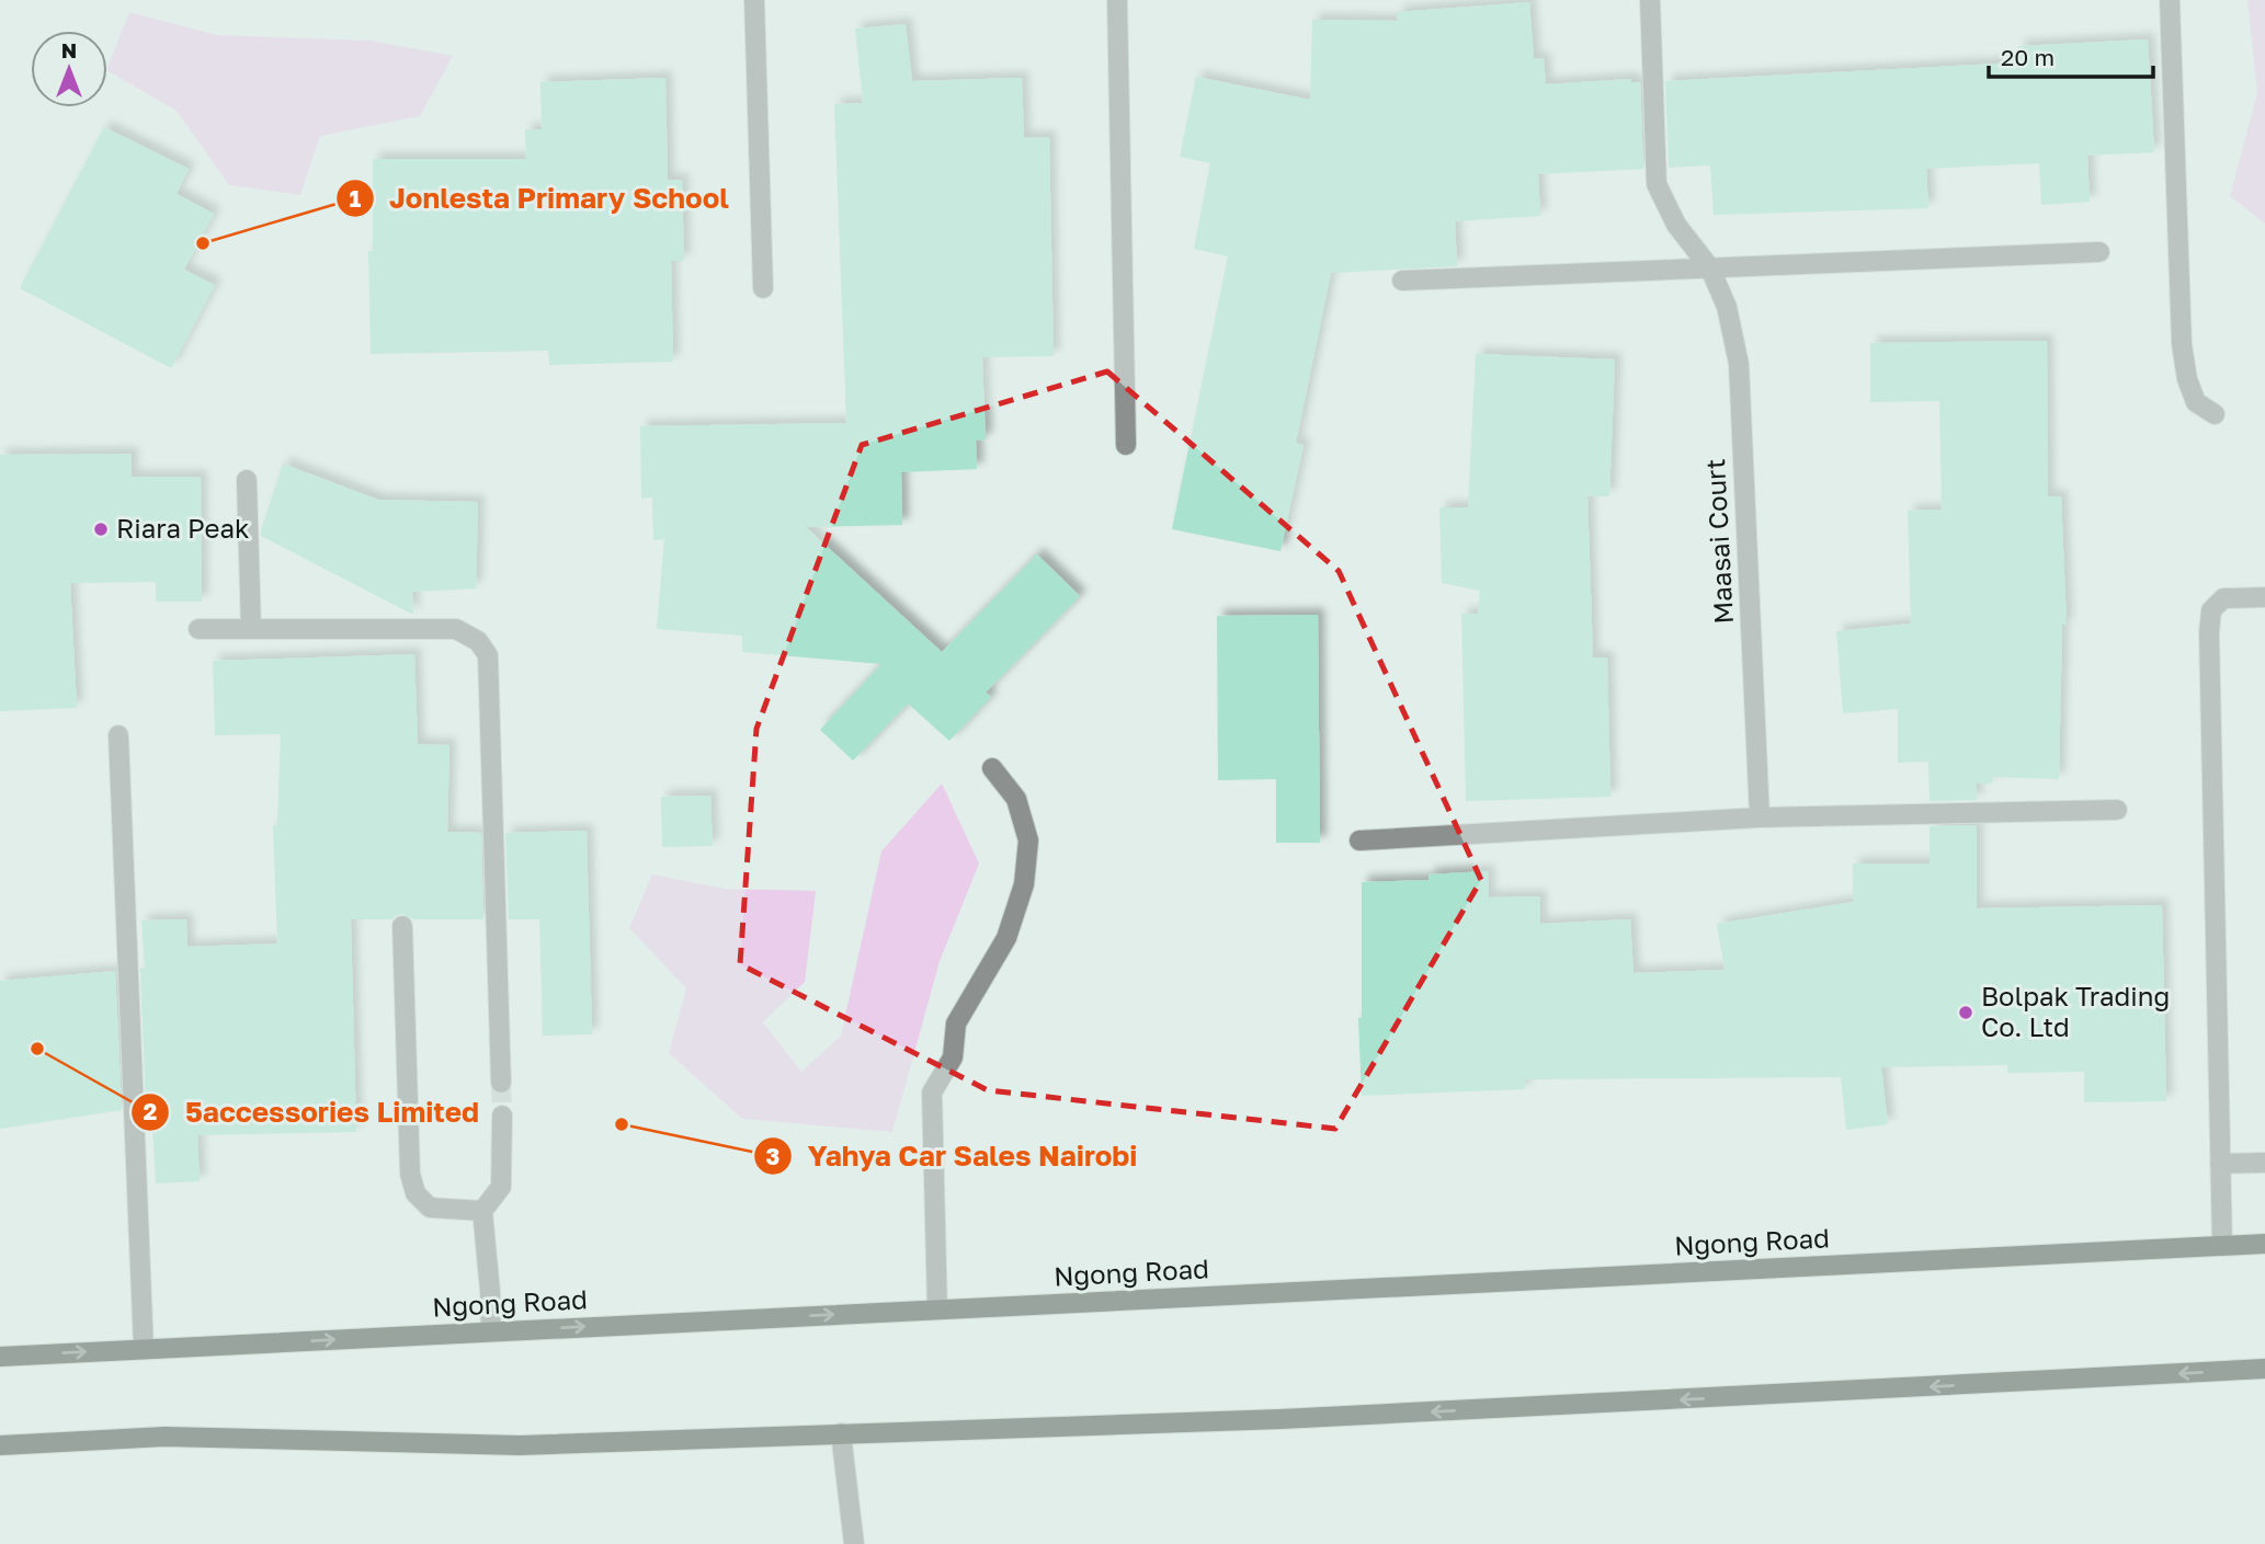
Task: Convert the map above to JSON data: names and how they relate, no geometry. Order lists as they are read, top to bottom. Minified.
{"streets":{"main road":["Ngong Road"],"street":["Maasai Court"]},"places":["Jonlesta Primary School","Riara Peak","Bolpak Trading Co. Ltd","5accessories Limited","Yahya Car Sales Nairobi"],"scale_bar":"20 m","north":"top"}
